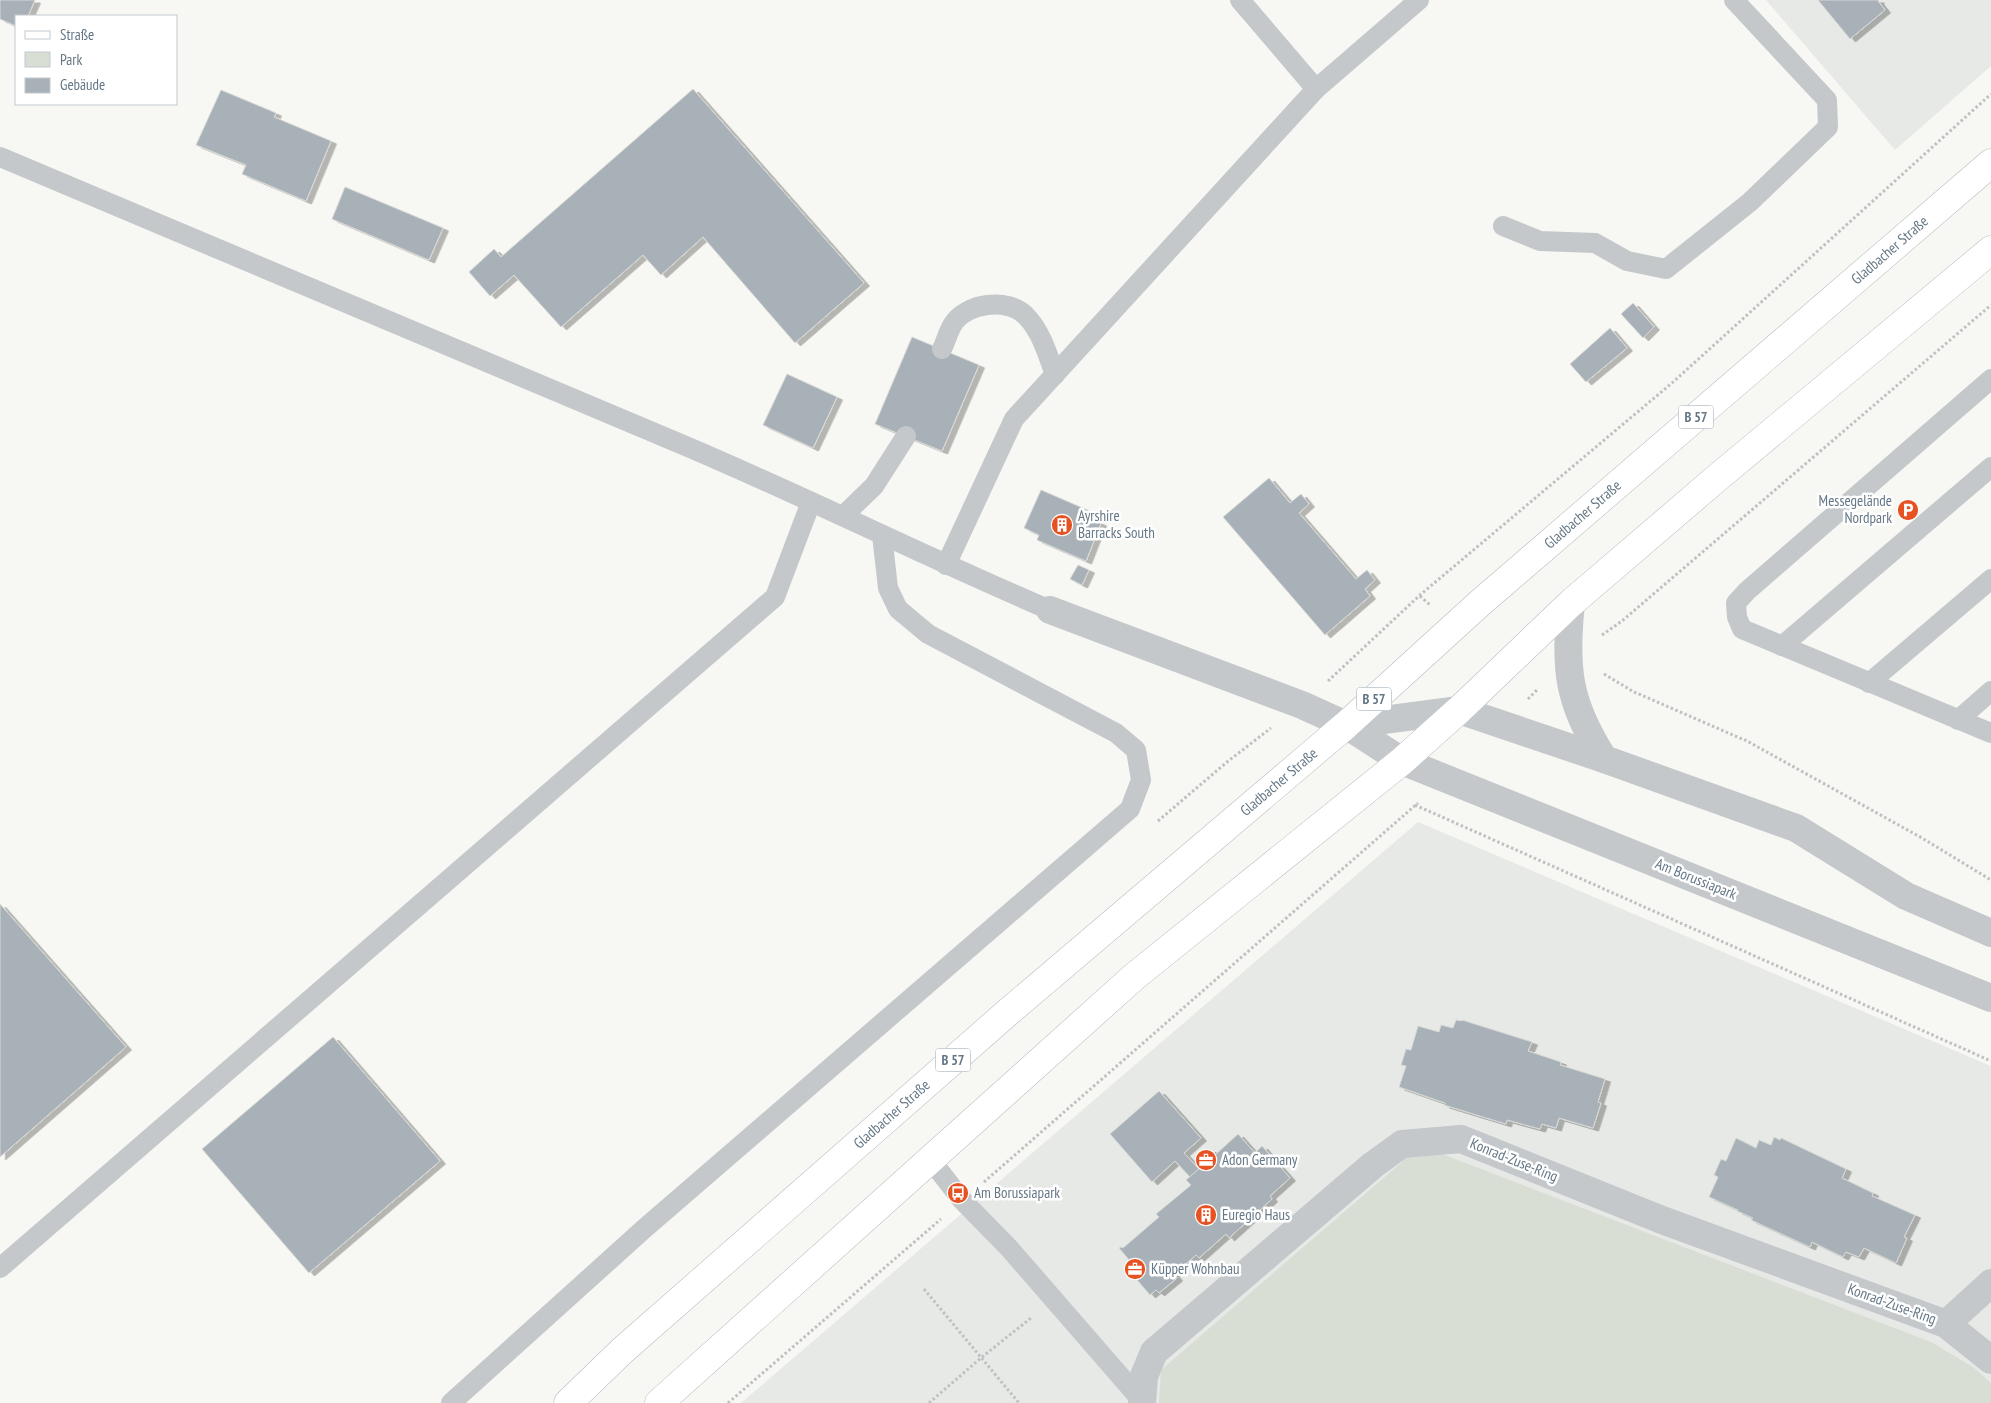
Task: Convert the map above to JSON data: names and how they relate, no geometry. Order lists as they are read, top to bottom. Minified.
{"streets":{"main road":["Gladbacher Straße","B 57"],"street":["Am Borussiapark","Konrad-Zuse-Ring"]},"crossings":[["Gladbacher Straße","Am Borussiapark"]],"places":{"parking":["Messegelände Nordpark"],"building":["Ayrshire Barracks South","Euregio Haus"],"office":["Adon Germany","Küpper Wohnbau"],"bus stop":["Am Borussiapark"]},"legend":["Straße","Park","Gebäude"]}
